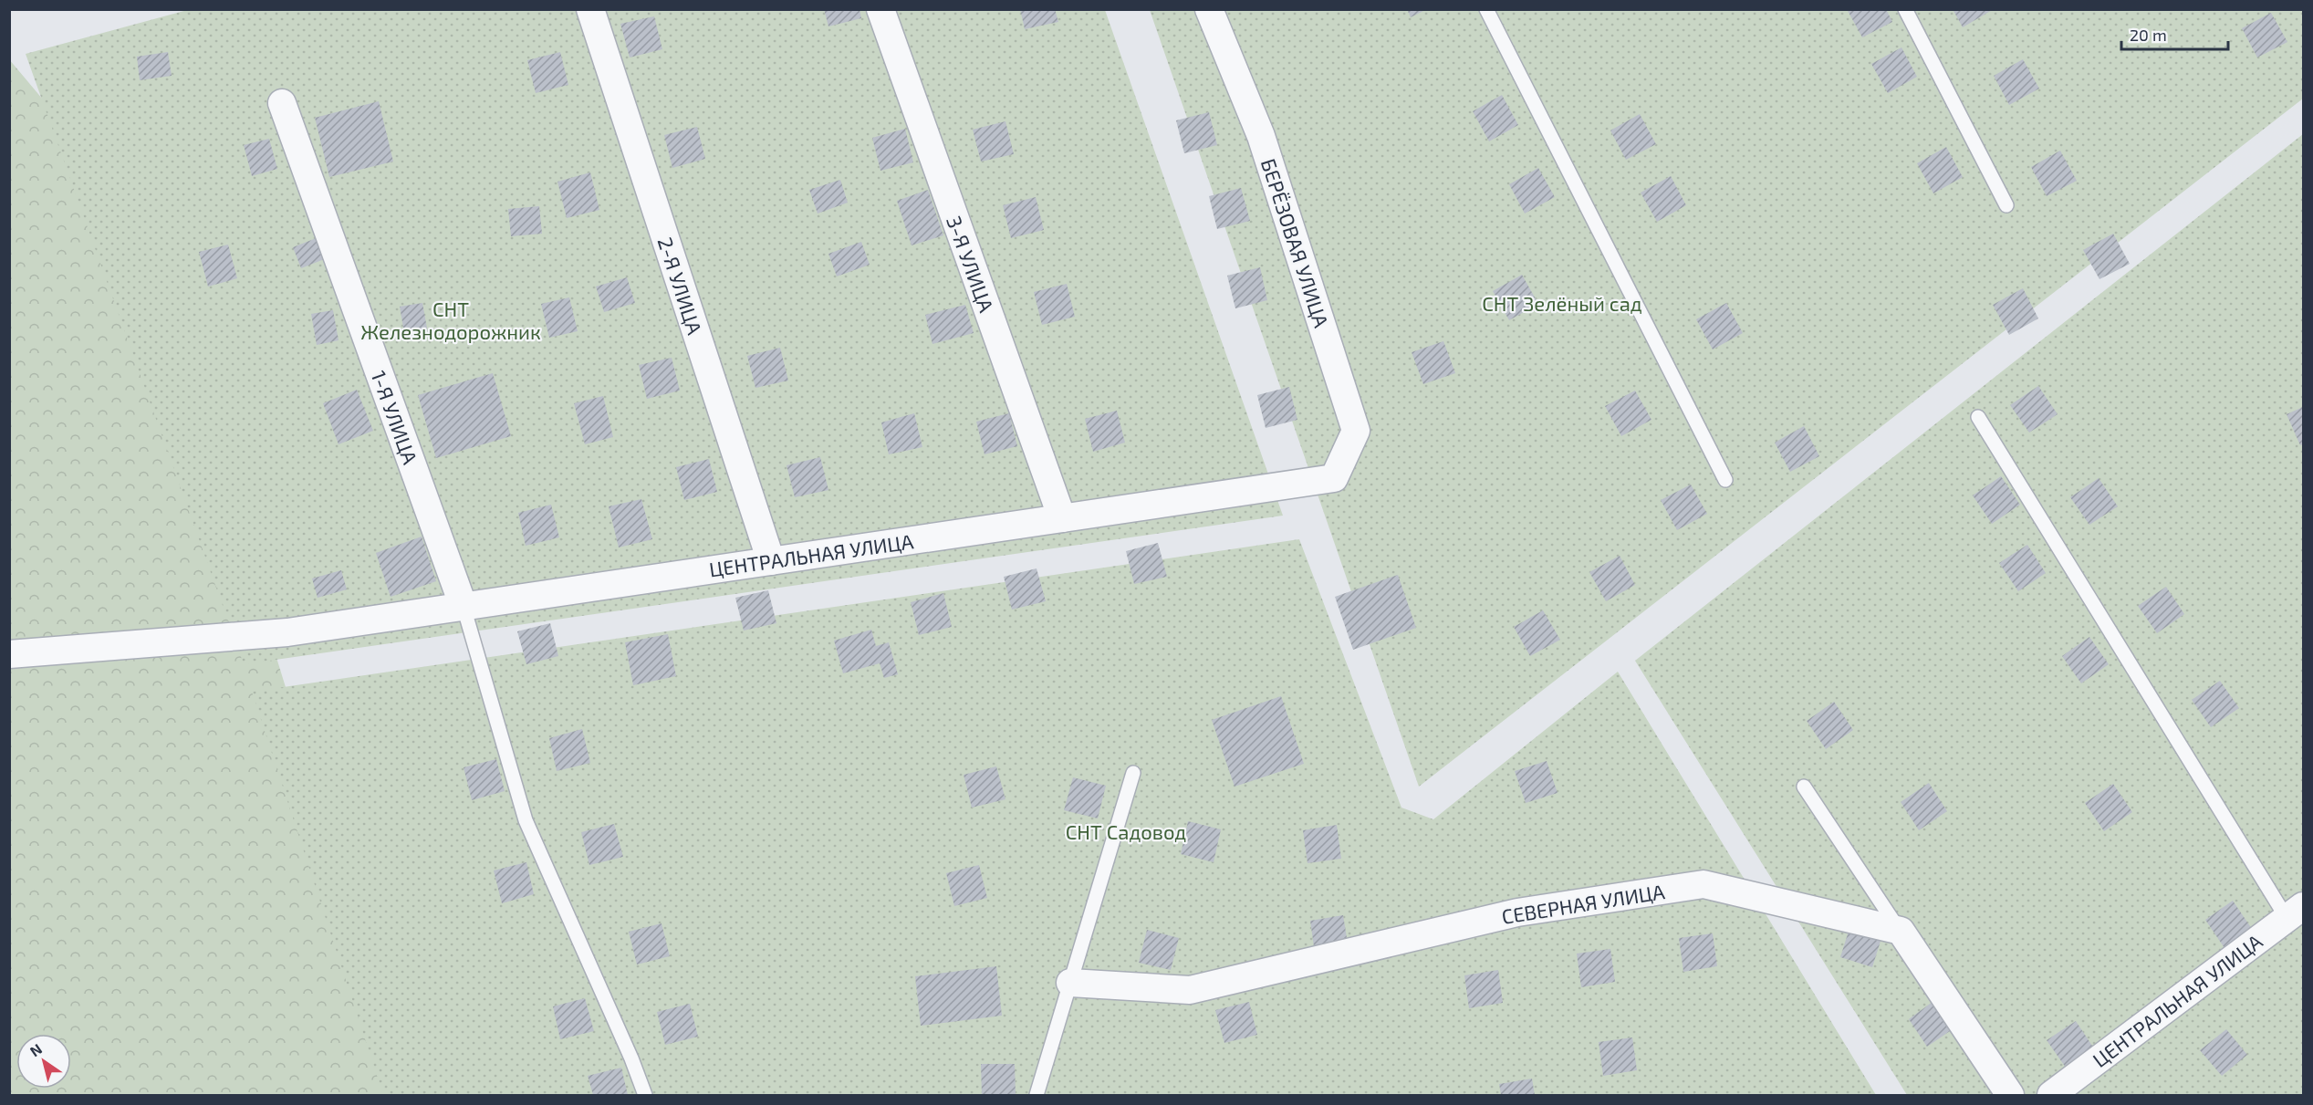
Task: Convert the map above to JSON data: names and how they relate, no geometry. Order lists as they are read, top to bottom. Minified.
{"streets":{"street":["БЕРЁЗОВАЯ УЛИЦА","3-Я УЛИЦА","2-Я УЛИЦА","1-Я УЛИЦА","ЦЕНТРАЛЬНАЯ УЛИЦА","СЕВЕРНАЯ УЛИЦА"]},"crossings":[["БЕРЁЗОВАЯ УЛИЦА","ЦЕНТРАЛЬНАЯ УЛИЦА"],["3-Я УЛИЦА","ЦЕНТРАЛЬНАЯ УЛИЦА"],["2-Я УЛИЦА","ЦЕНТРАЛЬНАЯ УЛИЦА"],["1-Я УЛИЦА","ЦЕНТРАЛЬНАЯ УЛИЦА"]],"parks":["СНТ Зелёный сад","СНТ Железнодорожник","СНТ Садовод"],"scale_bar":"20 m","north":"top left"}
